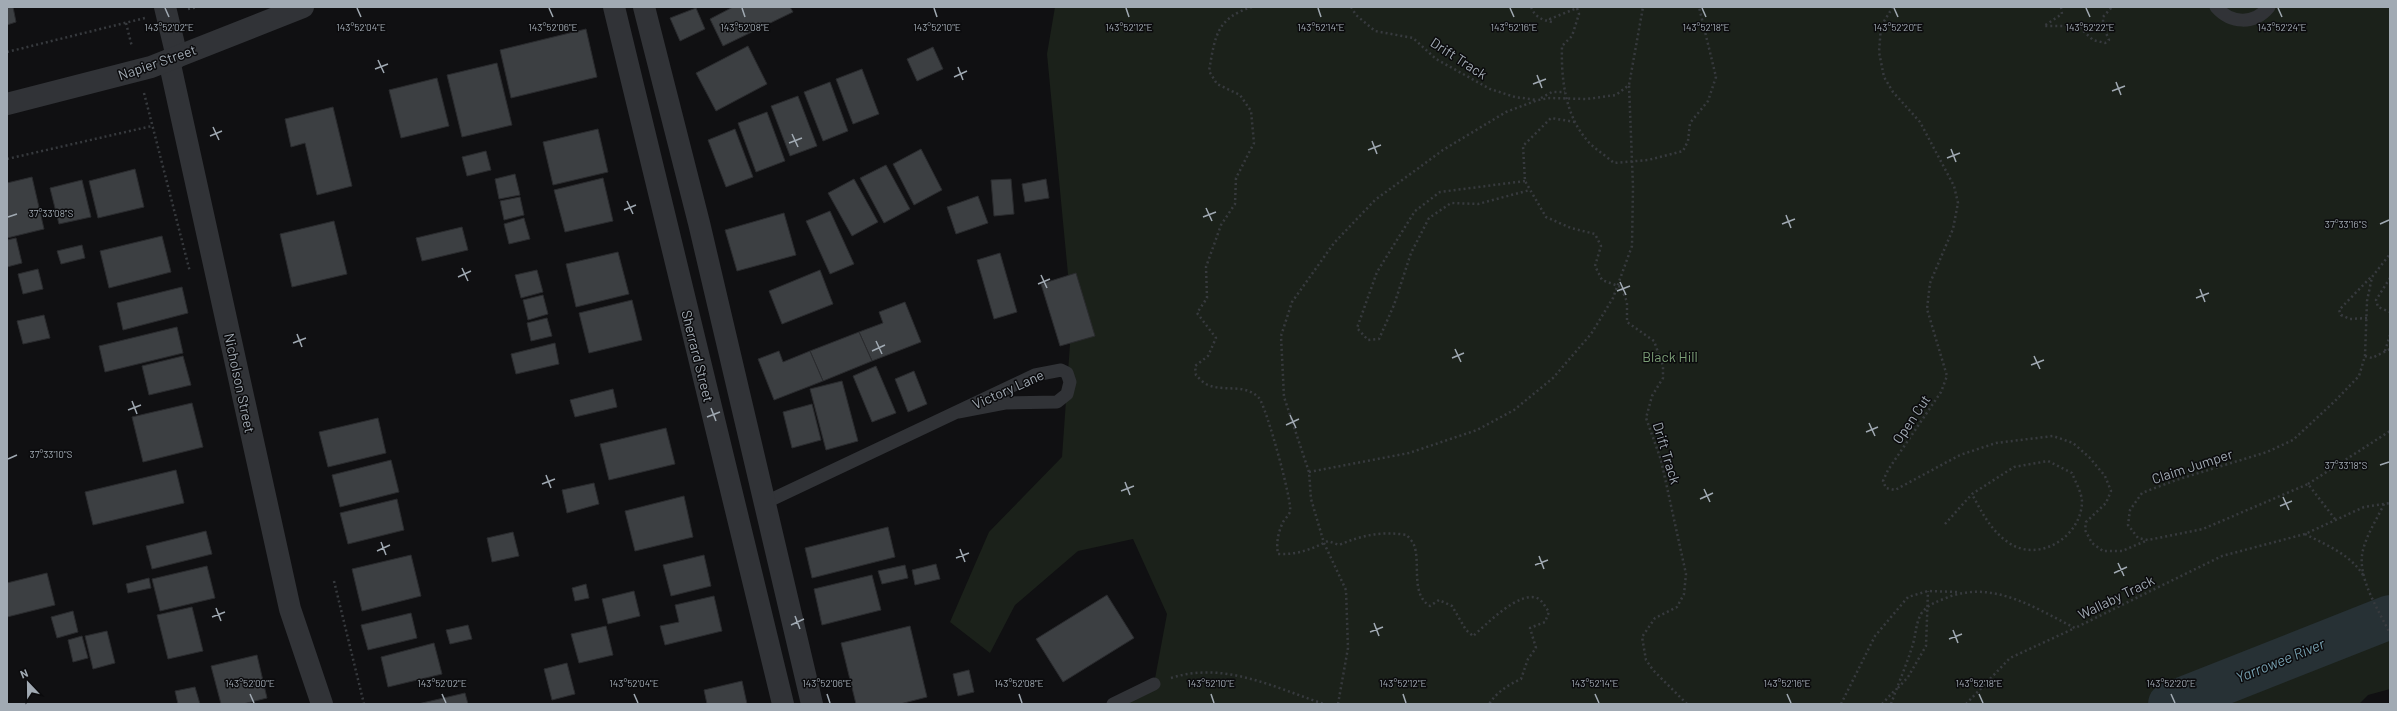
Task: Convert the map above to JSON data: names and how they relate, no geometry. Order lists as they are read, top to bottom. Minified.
{"streets":{"street":["Napier Street","Sherrard Street","Nicholson Street"],"lane":["Victory Lane"],"path":["Drift Track","Open Cut","Claim Jumper","Wallaby Track"]},"crossings":[["Napier Street","Nicholson Street"],["Open Cut","Claim Jumper"]],"water":["Yarrowee River"],"parks":["Black Hill"],"north":"top","coordinates":["143°52'04\"E","143°52'08\"E","143°52'14\"E","143°52'18\"E","143°52'24\"E","143°52'02\"E","143°52'06\"E","143°52'10\"E","143°52'12\"E","143°52'16\"E","143°52'20\"E","143°52'22\"E","37°33'08\"S","37°33'16\"S","37°33'10\"S","37°33'18\"S","143°52'00\"E"]}
